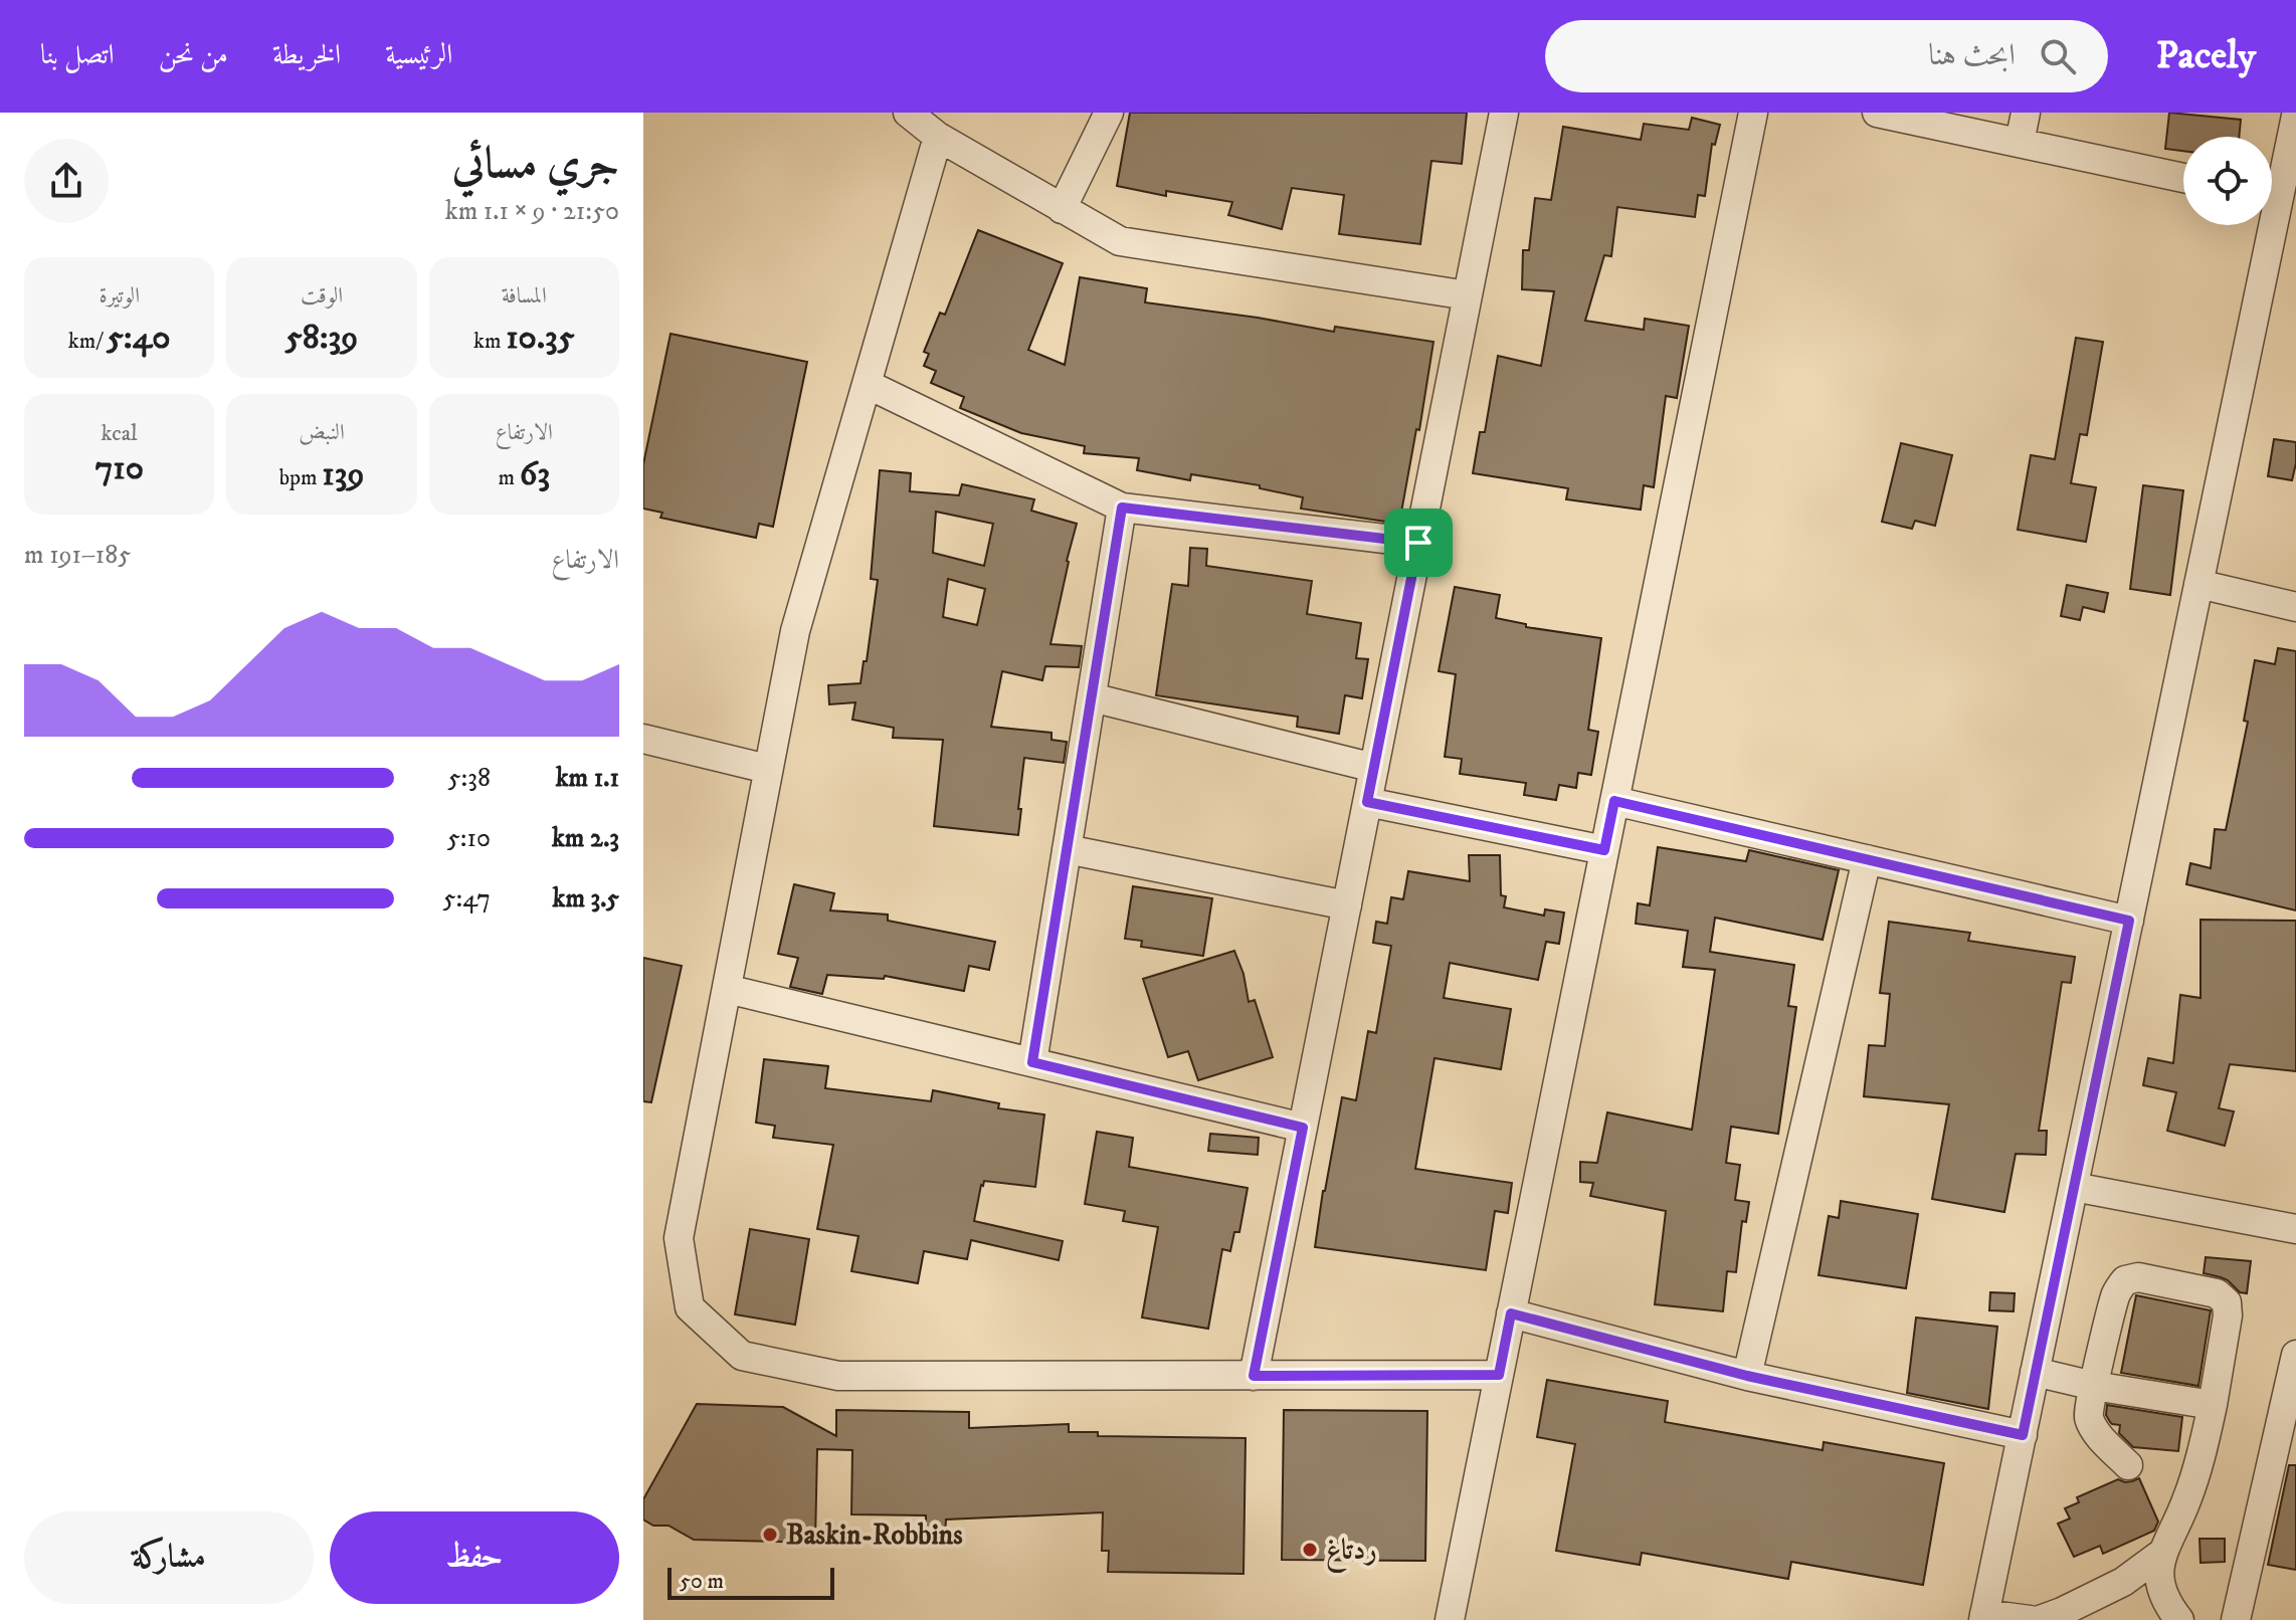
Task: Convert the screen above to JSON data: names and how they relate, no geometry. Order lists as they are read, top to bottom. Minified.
{"places":["Baskin-Robbins","ردتاغ"],"scale_bar":"50 m","page":{"header":"Pacely","search":"ابحث هنا","nav":["الرئيسية","الخريطة","من نحن","اتصل بنا"],"heading":["جري مسائي","21:50 · 9 × 1.1 km"],"stats":[["المسافة","10.35 km"],["الوقت","58:39"],["الوتيرة","5:40 /km"],["الارتفاع","63 m"],["النبض","139 bpm"],["kcal","710"]],"chart":["الارتفاع","185–191 m"],"list":[{"name":"1.1 km","note":"5:38"},{"name":"2.3 km","note":"5:10"},{"name":"3.5 km","note":"5:47"}],"buttons":["حفظ","مشاركة"],"scale":"50 m"}}
